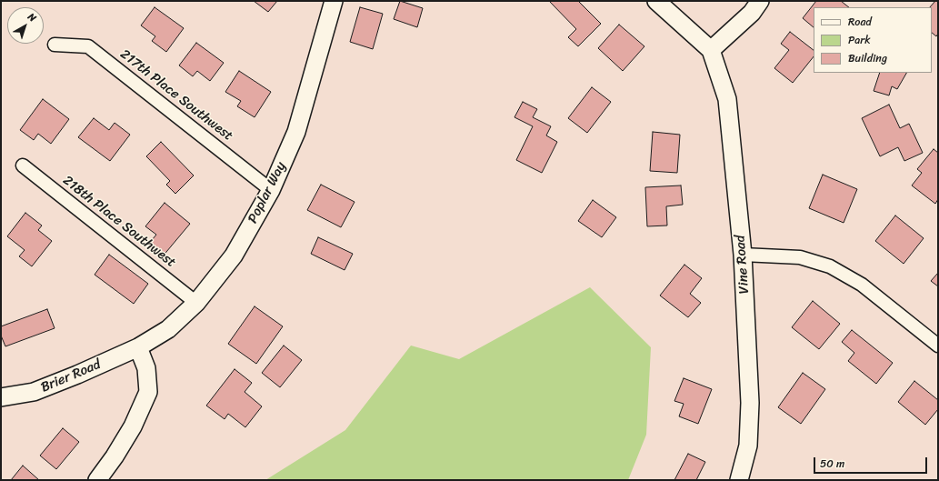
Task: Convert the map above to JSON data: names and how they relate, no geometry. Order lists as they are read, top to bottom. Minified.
{"streets":{"street":["217th Place Southwest","Poplar Way","218th Place Southwest","Vine Road","Brier Road"]},"crossings":[["217th Place Southwest","Poplar Way"],["Poplar Way","218th Place Southwest"],["Poplar Way","Brier Road"]],"legend":["Road","Park","Building"],"scale_bar":"50 m","north":"top right"}
